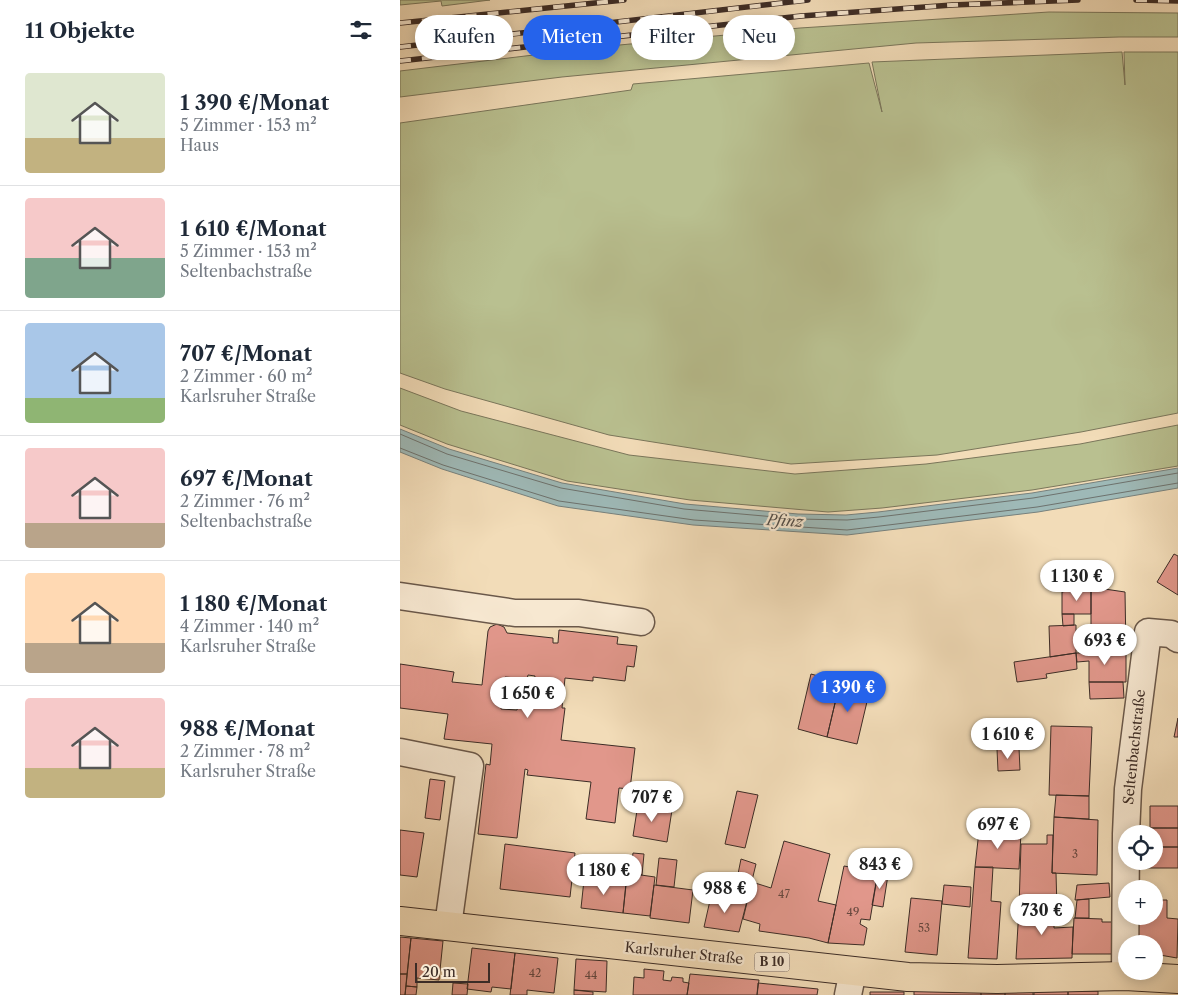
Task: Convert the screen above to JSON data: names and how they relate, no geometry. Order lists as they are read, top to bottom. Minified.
{"streets":{"main road":["Karlsruher Straße","B 10"],"street":["Seltenbachstraße"]},"crossings":[["Seltenbachstraße","Karlsruher Straße"]],"water":["Pfinz"],"house_numbers":["3","47","49","53","42","44"],"scale_bar":"20 m","page":{"heading":"11 Objekte","chip":["Kaufen","Mieten","Filter","Neu"],"list":[{"name":"1 390 €/Monat","note":"5 Zimmer · 153 m² · Haus"},{"name":"1 610 €/Monat","note":"5 Zimmer · 153 m² · Seltenbachstraße"},{"name":"707 €/Monat","note":"2 Zimmer · 60 m² · Karlsruher Straße"},{"name":"697 €/Monat","note":"2 Zimmer · 76 m² · Seltenbachstraße"},{"name":"1 180 €/Monat","note":"4 Zimmer · 140 m² · Karlsruher Straße"},{"name":"988 €/Monat","note":"2 Zimmer · 78 m² · Karlsruher Straße"}],"price":["1 130 €","693 €","1 390 €","1 650 €","1 610 €","707 €","697 €","843 €","1 180 €","988 €","730 €"],"map_buttons":["+","−"],"scale":"20 m"}}
